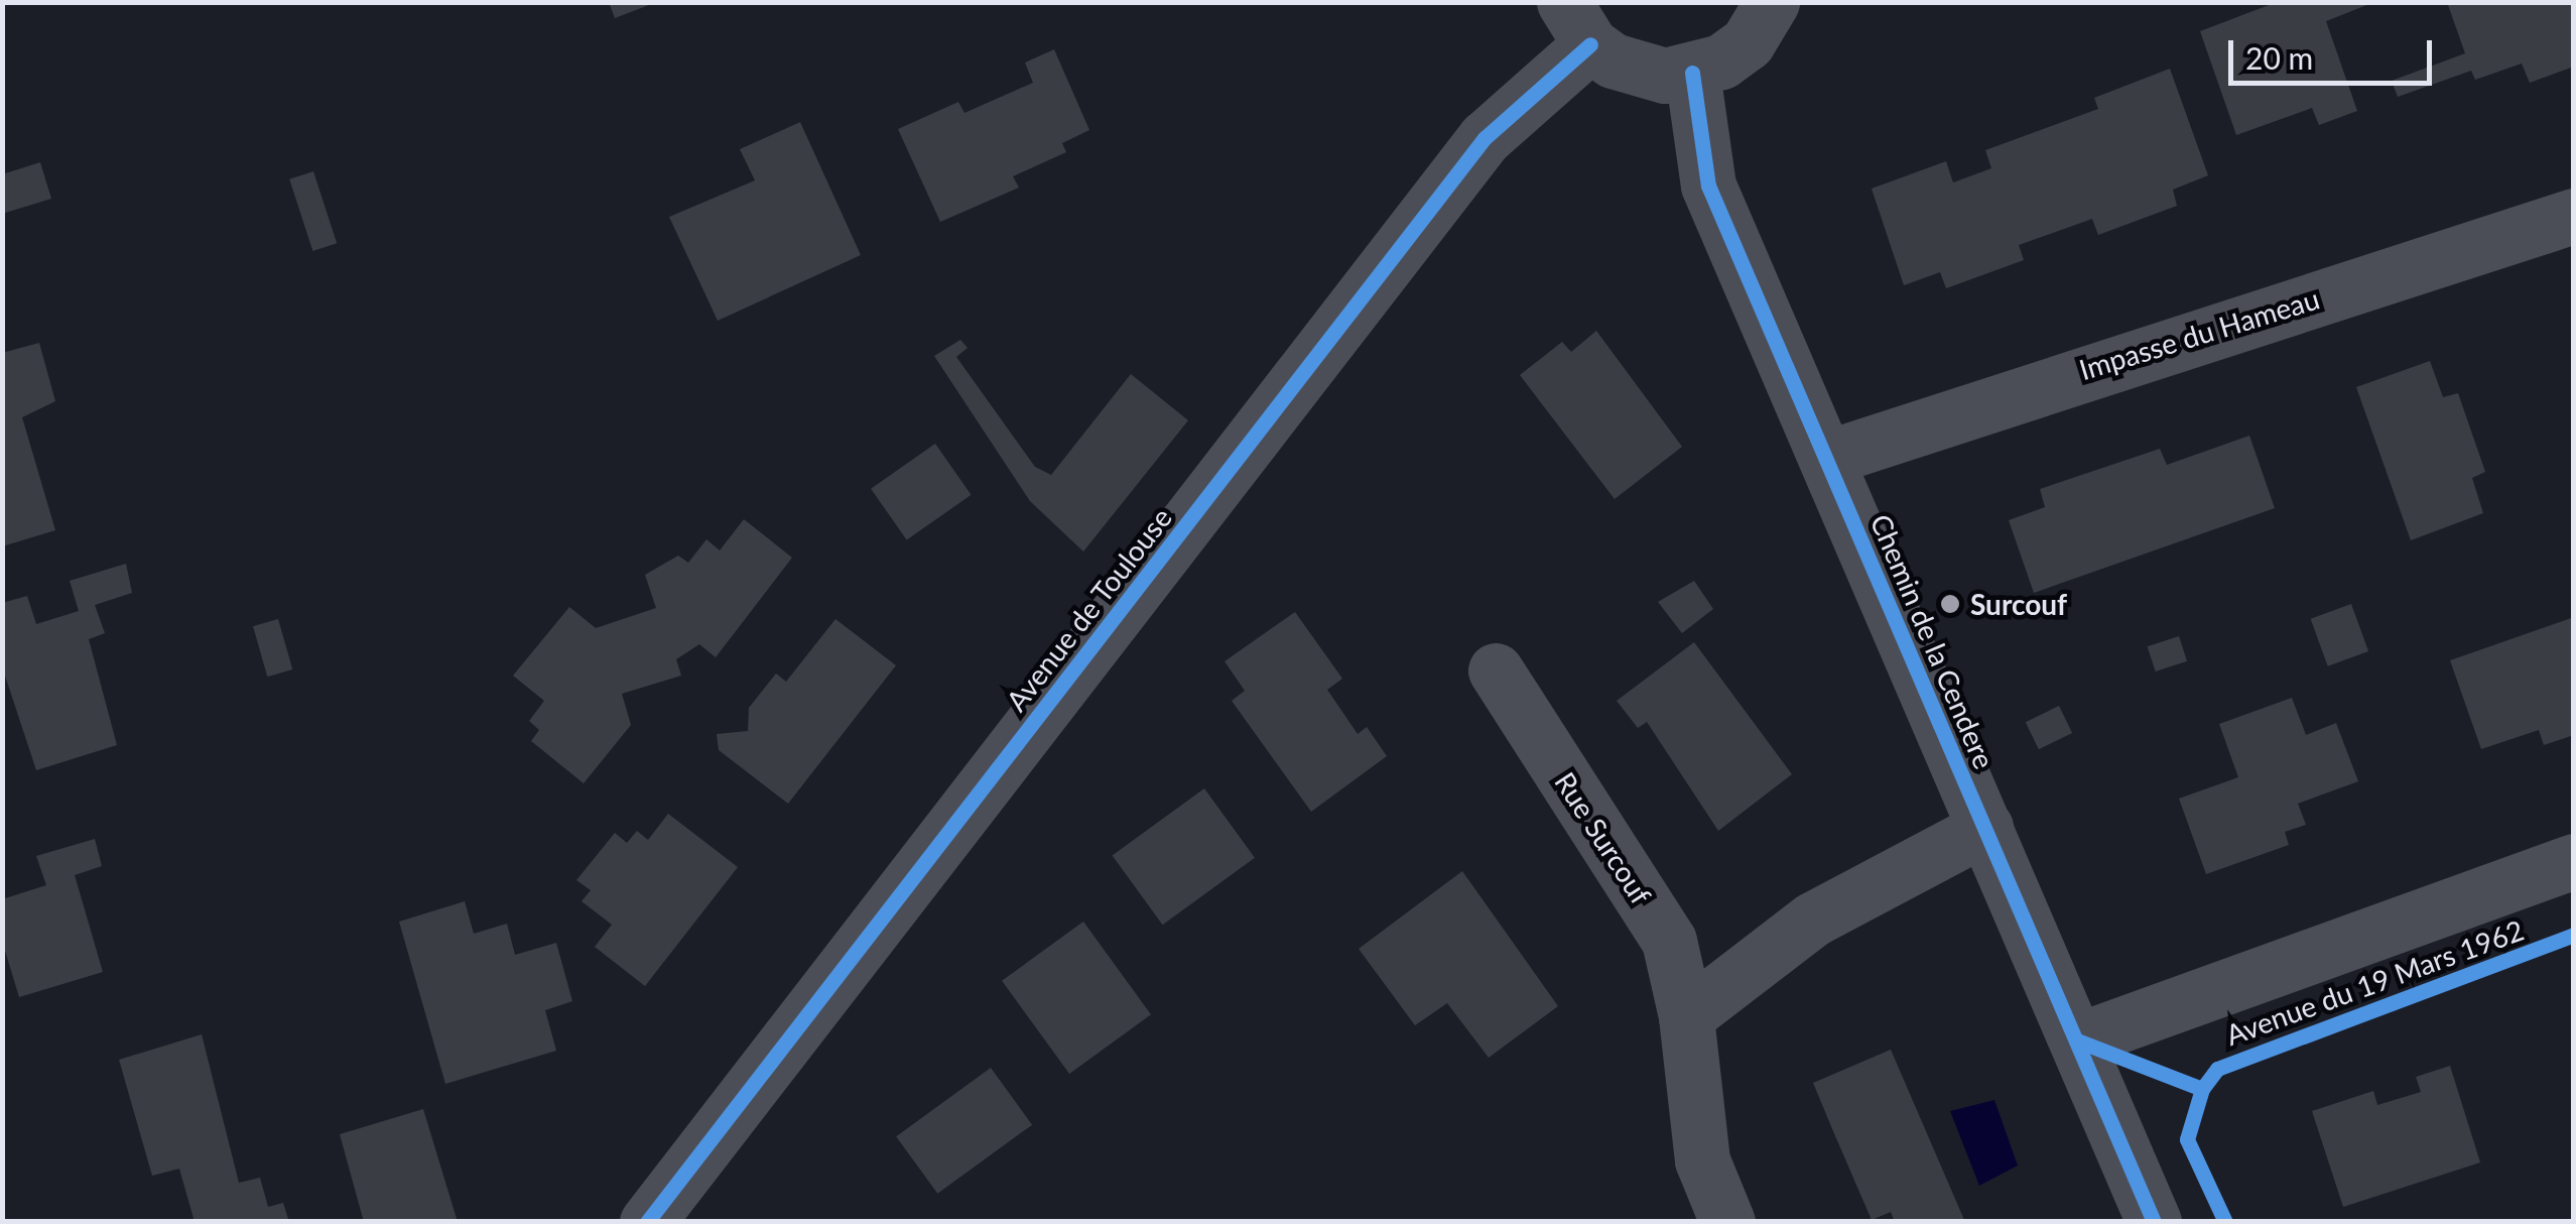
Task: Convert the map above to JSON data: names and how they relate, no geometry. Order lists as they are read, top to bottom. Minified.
{"streets":{"street":["Impasse du Hameau","Avenue de Toulouse","Chemin de la Cendere","Rue Surcouf","Avenue du 19 Mars 1962"]},"crossings":[["Impasse du Hameau","Chemin de la Cendere"],["Chemin de la Cendere","Avenue du 19 Mars 1962"]],"places":["Surcouf"],"scale_bar":"20 m"}
